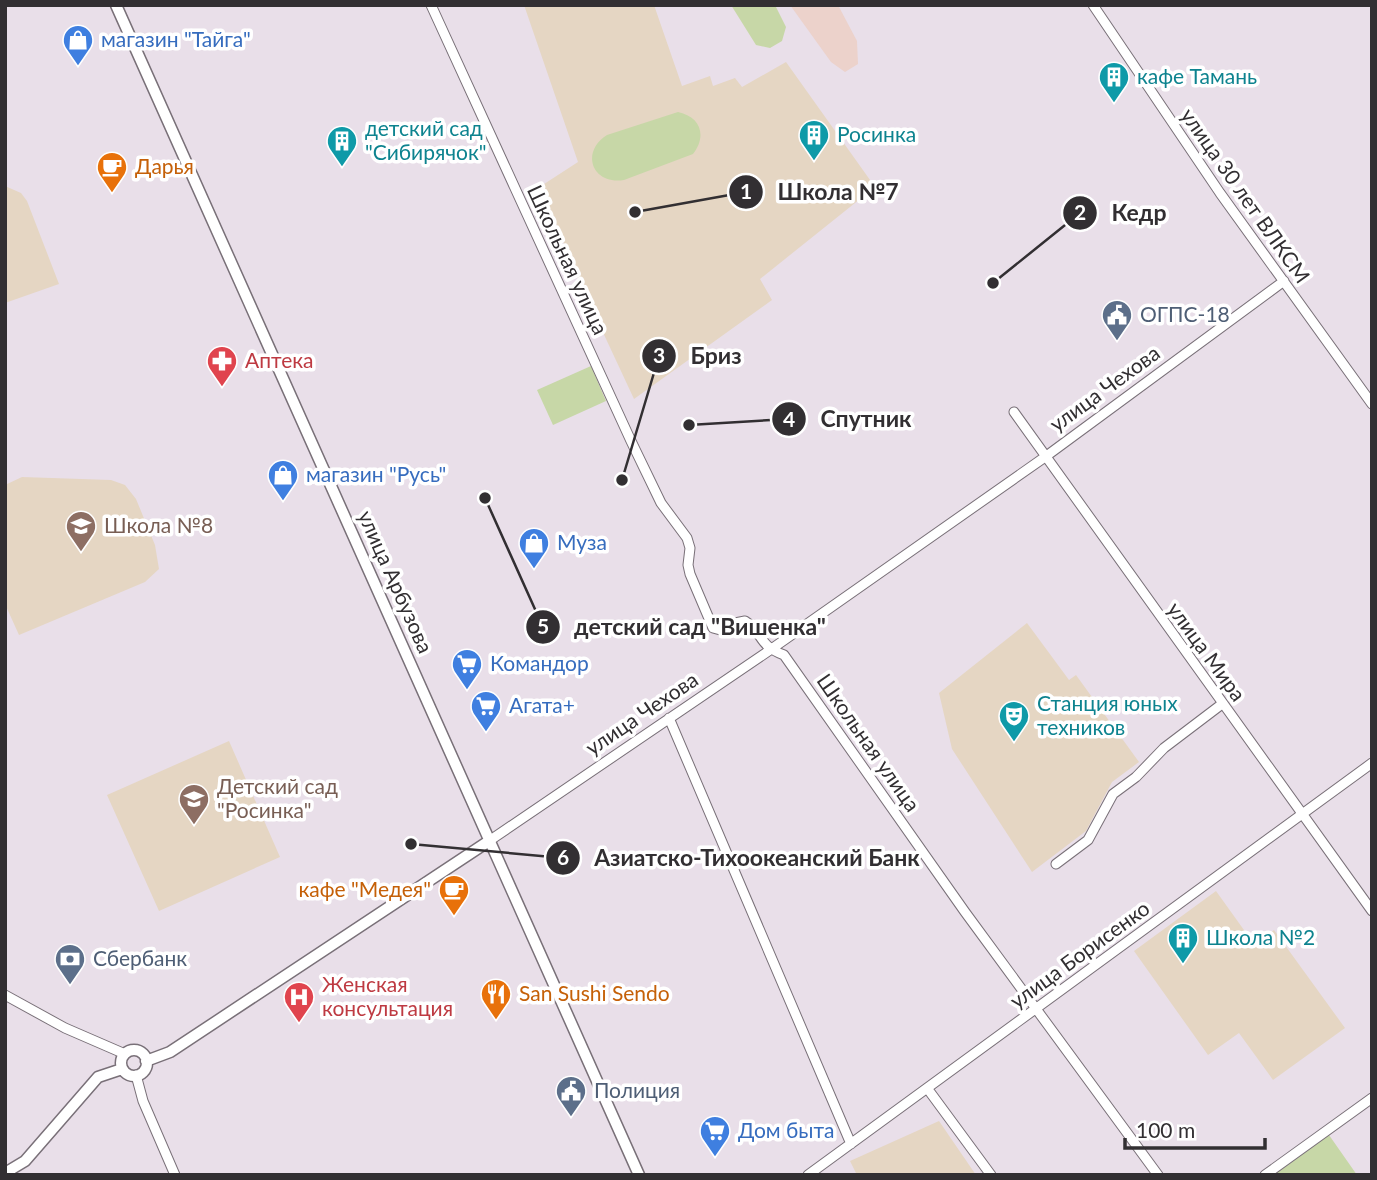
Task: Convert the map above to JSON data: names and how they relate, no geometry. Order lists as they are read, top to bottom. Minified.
{"streets":{"street":["улица 30 лет ВЛКСМ","Школьная улица","улица Чехова","улица Арбузова","улица Мира","улица Борисенко"]},"crossings":[["улица 30 лет ВЛКСМ","улица Чехова"],["Школьная улица","улица Чехова"],["Школьная улица","улица Борисенко"],["улица Чехова","улица Арбузова"],["улица Чехова","улица Мира"],["улица Мира","улица Борисенко"]],"places":{"shop":["магазин \"Тайга\"","магазин \"Русь\"","Муза"],"building":["кафе Тамань","Росинка","детский сад \"Сибирячок\"","Школа №2"],"cafe":["Дарья","кафе \"Медея\""],"other":["Школа №7","Кедр","Спутник","Бриз","детский сад \"Вишенка\"","Азиатско-Тихоокеанский Банк"],"public building":["ОГПС-18","Полиция"],"pharmacy":["Аптека"],"school or university":["Школа №8","Детский сад \"Росинка\""],"supermarket":["Командор","Агата+","Дом быта"],"theatre":["Станция юных техников"],"bank":["Сбербанк"],"restaurant":["San Sushi Sendo"],"hospital":["Женская консультация"]},"scale_bar":"100 m"}
